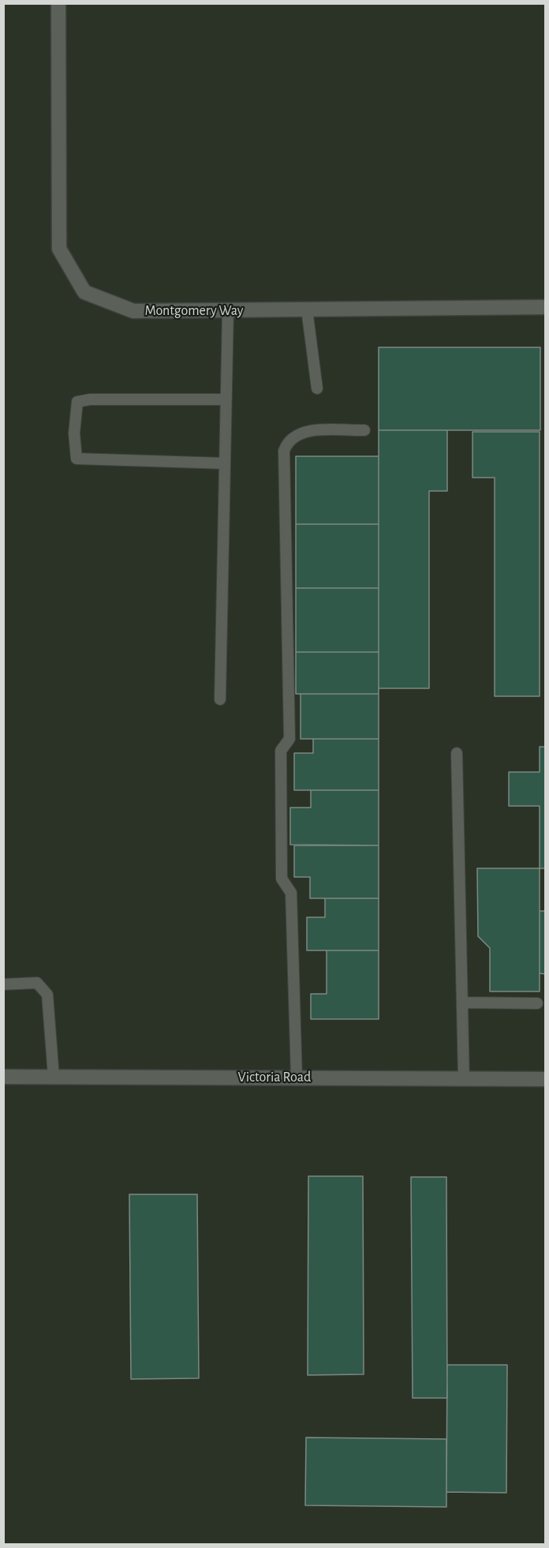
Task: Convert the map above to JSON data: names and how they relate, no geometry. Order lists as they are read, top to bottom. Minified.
{"streets":{"street":["Montgomery Way","Victoria Road"]}}
